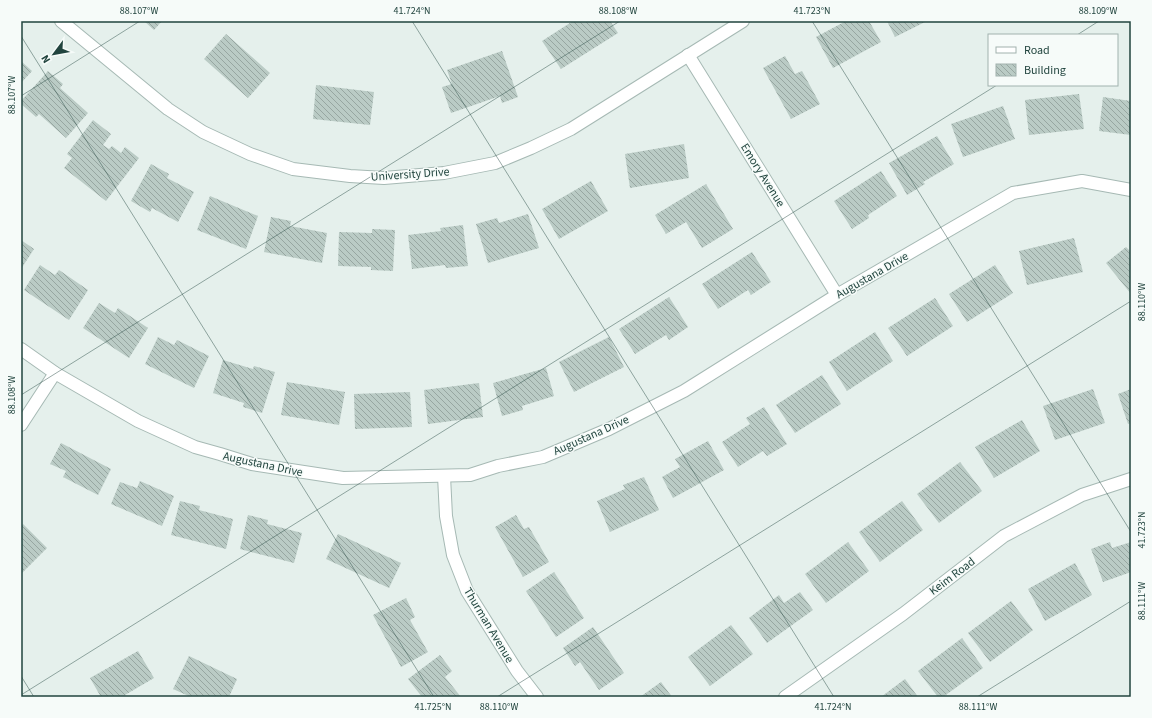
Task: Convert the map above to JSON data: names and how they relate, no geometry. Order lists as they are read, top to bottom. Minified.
{"streets":{"street":["University Drive","Emory Avenue","Augustana Drive","Keim Road","Thurman Avenue"]},"crossings":[["University Drive","Emory Avenue"],["Emory Avenue","Augustana Drive"],["Augustana Drive","Thurman Avenue"]],"legend":["Road","Building"],"north":"bottom left","coordinates":["88.107°W","41.724°N","88.108°W","41.723°N","88.109°W","88.110°W","88.111°W","41.725°N"]}
